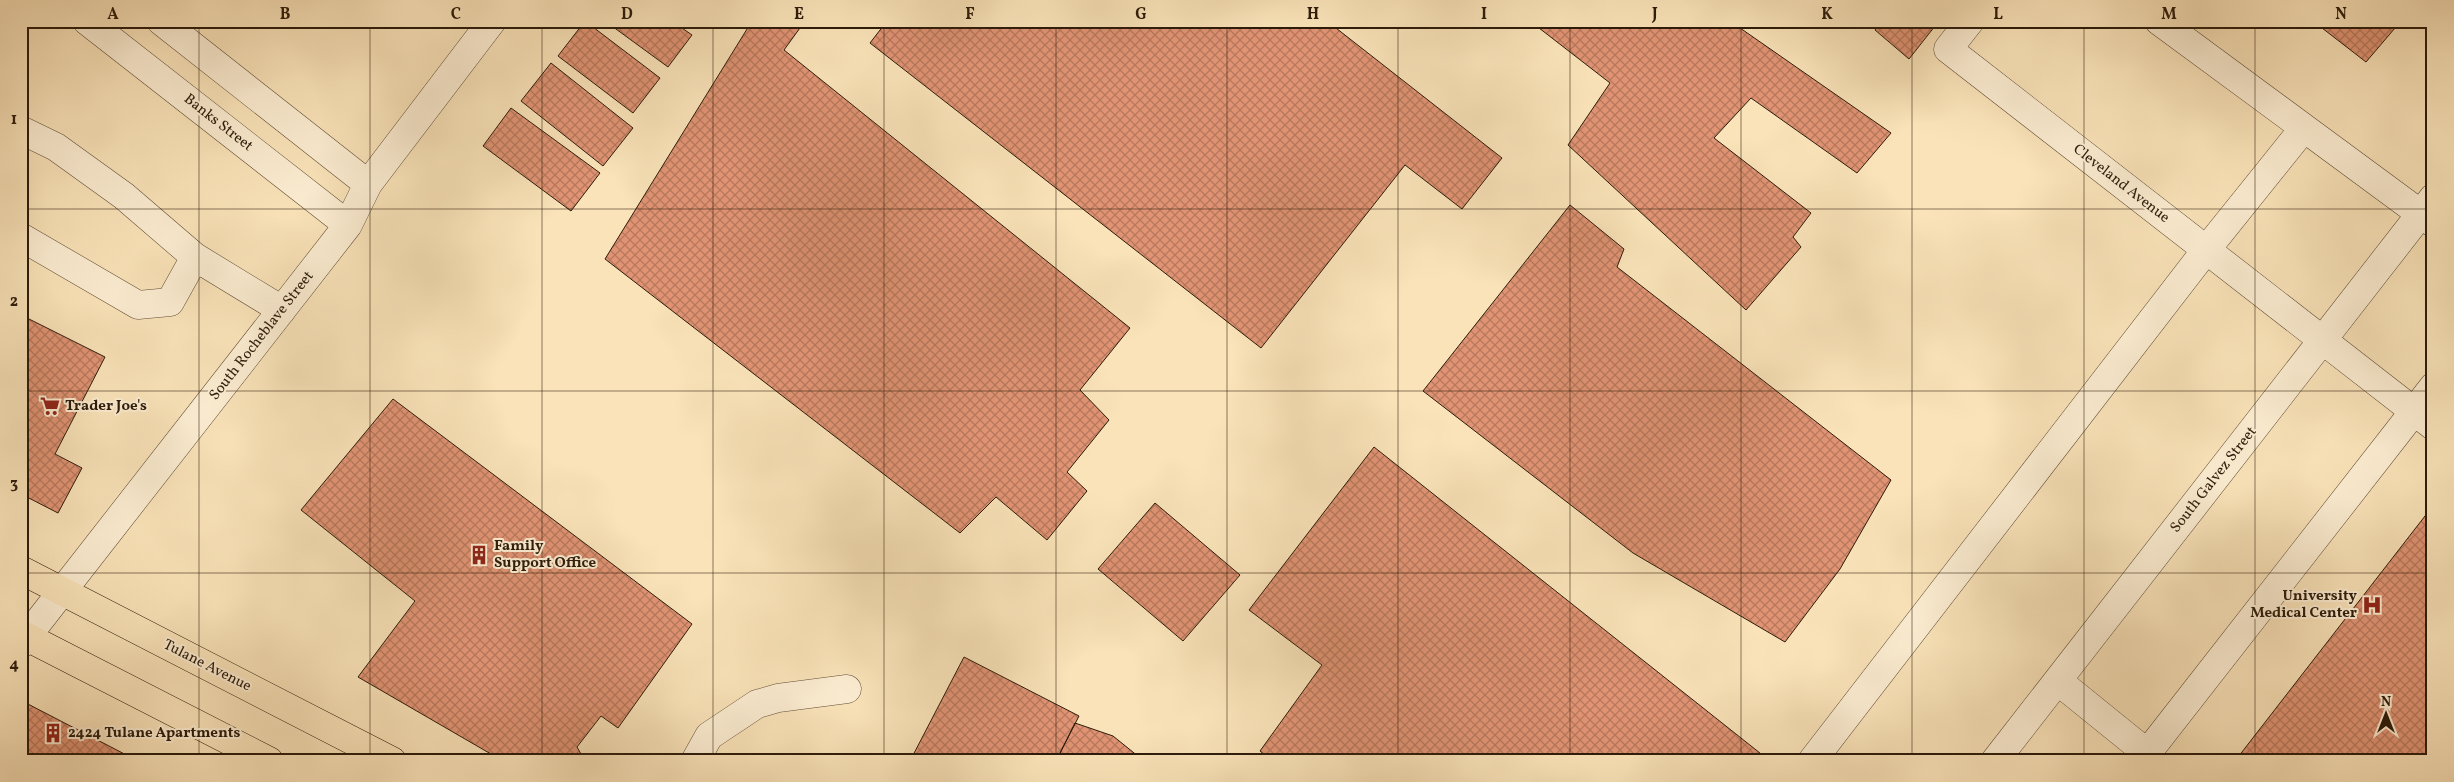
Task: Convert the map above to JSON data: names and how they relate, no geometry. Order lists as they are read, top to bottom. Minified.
{"streets":{"main road":["Tulane Avenue"],"street":["Banks Street","Cleveland Avenue","South Rocheblave Street","South Galvez Street"]},"crossings":[["Banks Street","South Rocheblave Street"],["Cleveland Avenue","South Galvez Street"],["South Rocheblave Street","Tulane Avenue"]],"places":{"supermarket":["Trader Joe's"],"building":["Family Support Office","2424 Tulane Apartments"],"hospital":["University Medical Center"]},"north":"top","grid":{"columns":["A","B","C","D","E","F","G","H","I","J","K","L","M","N"],"rows":["1","2","3","4"]}}
